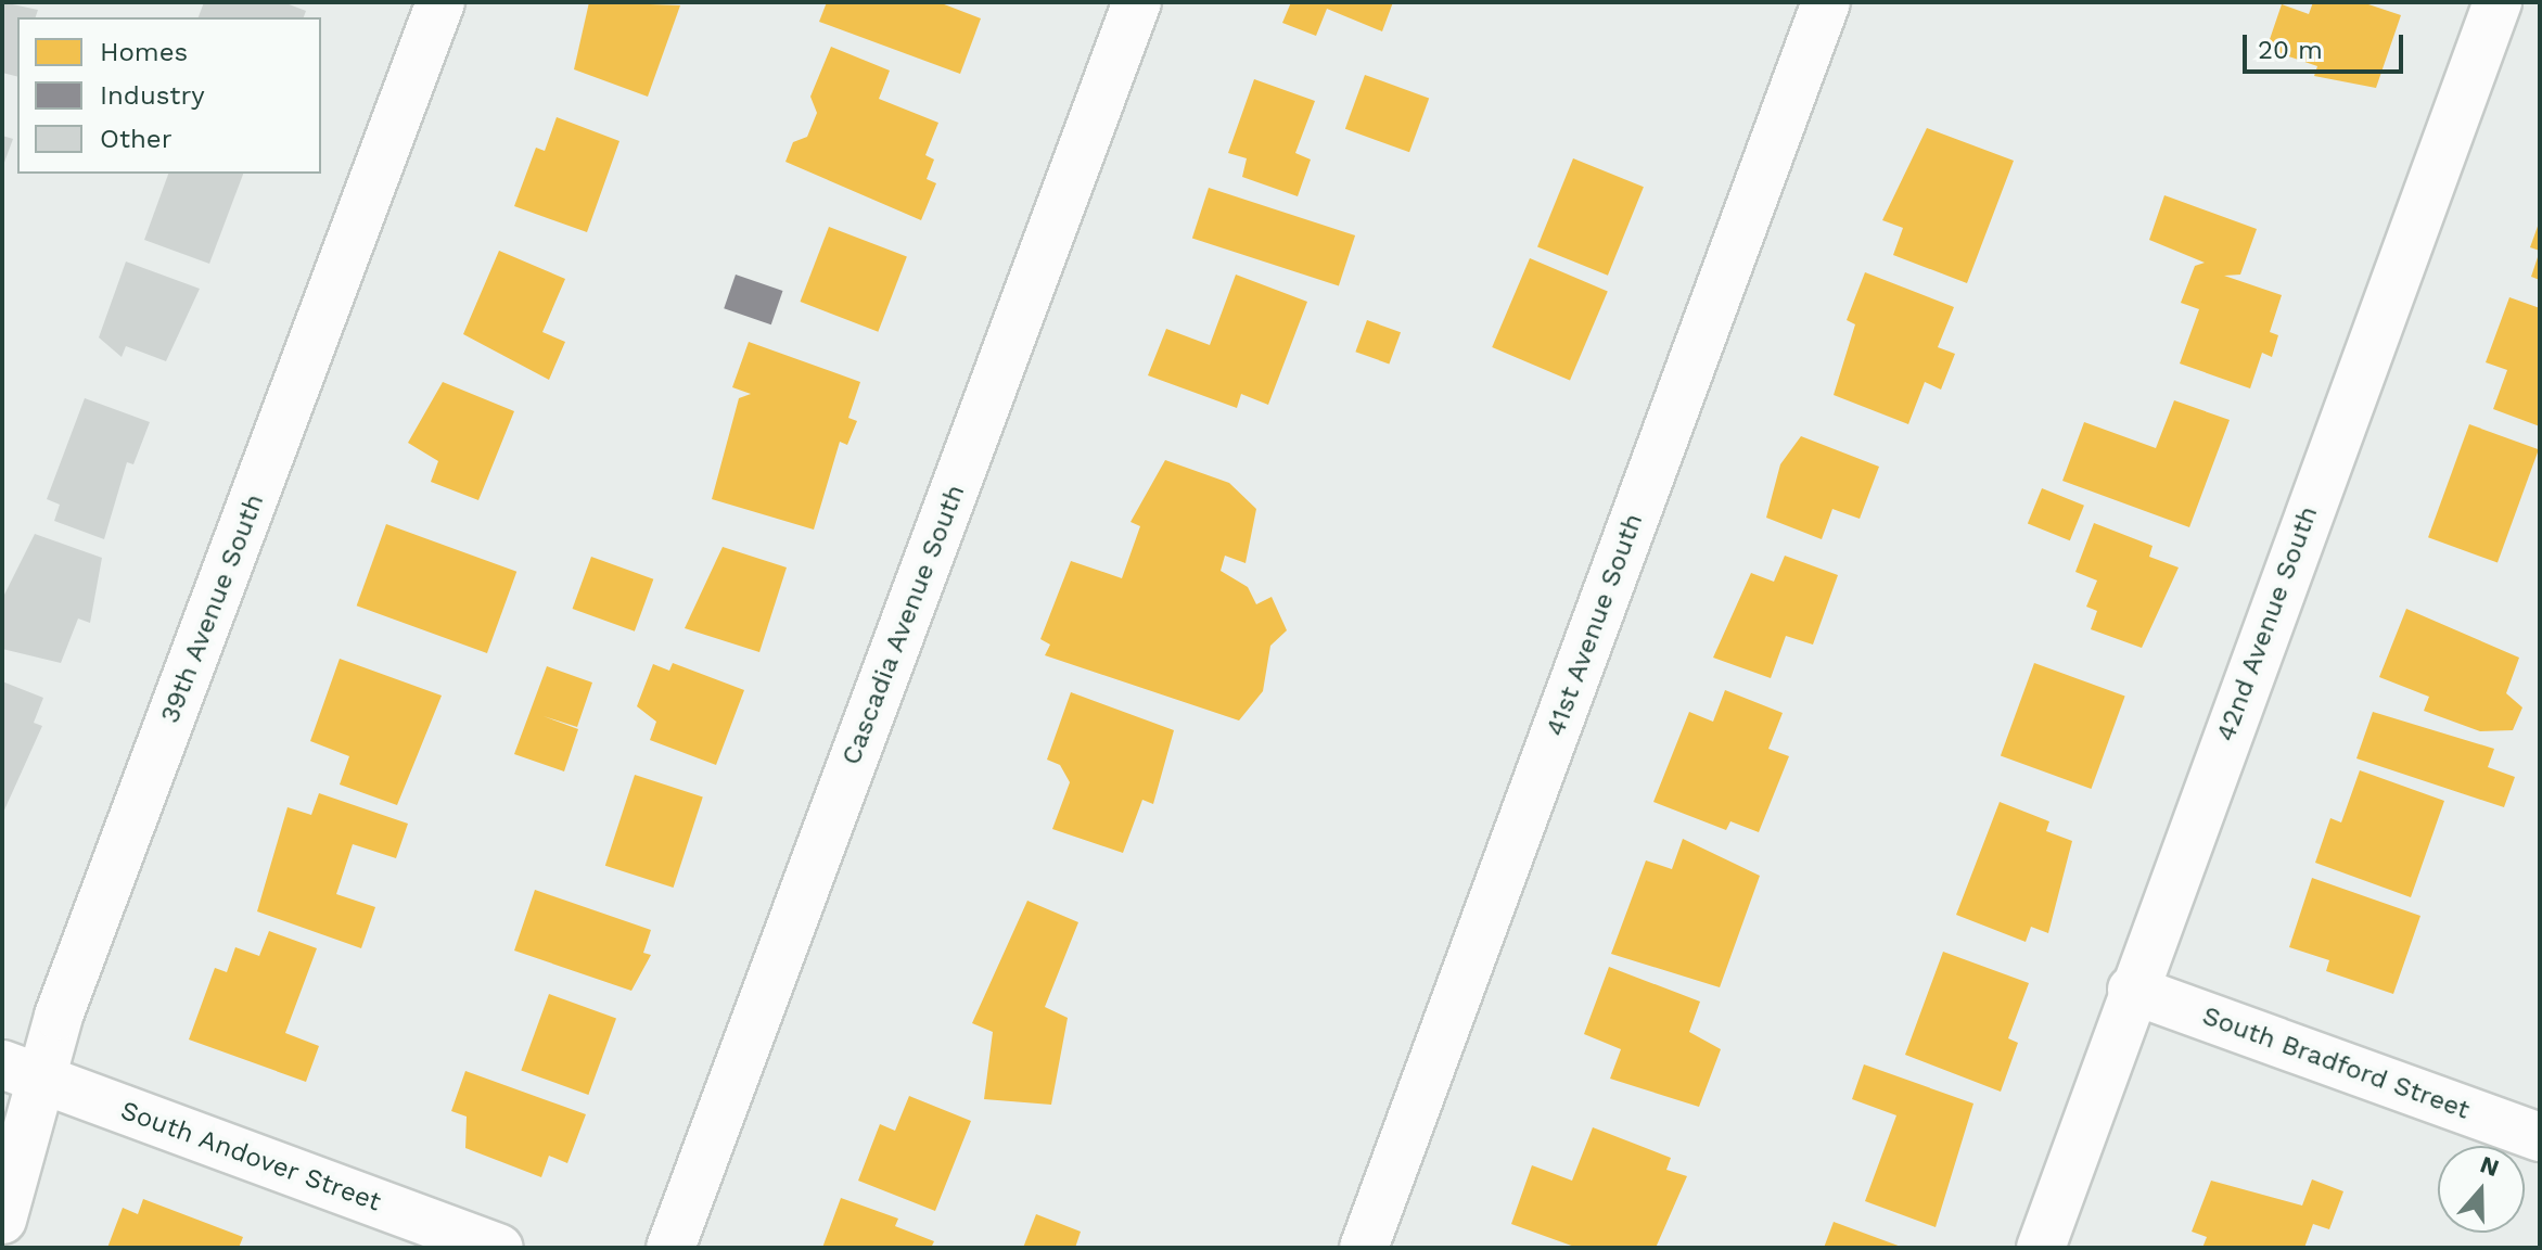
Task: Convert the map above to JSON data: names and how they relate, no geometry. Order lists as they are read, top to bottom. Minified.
{"streets":{"street":["39th Avenue South","42nd Avenue South","Cascadia Avenue South","41st Avenue South","South Bradford Street","South Andover Street"]},"crossings":[["39th Avenue South","South Andover Street"],["42nd Avenue South","South Bradford Street"]],"legend":["Homes","Industry","Other"],"scale_bar":"20 m","north":"top"}
